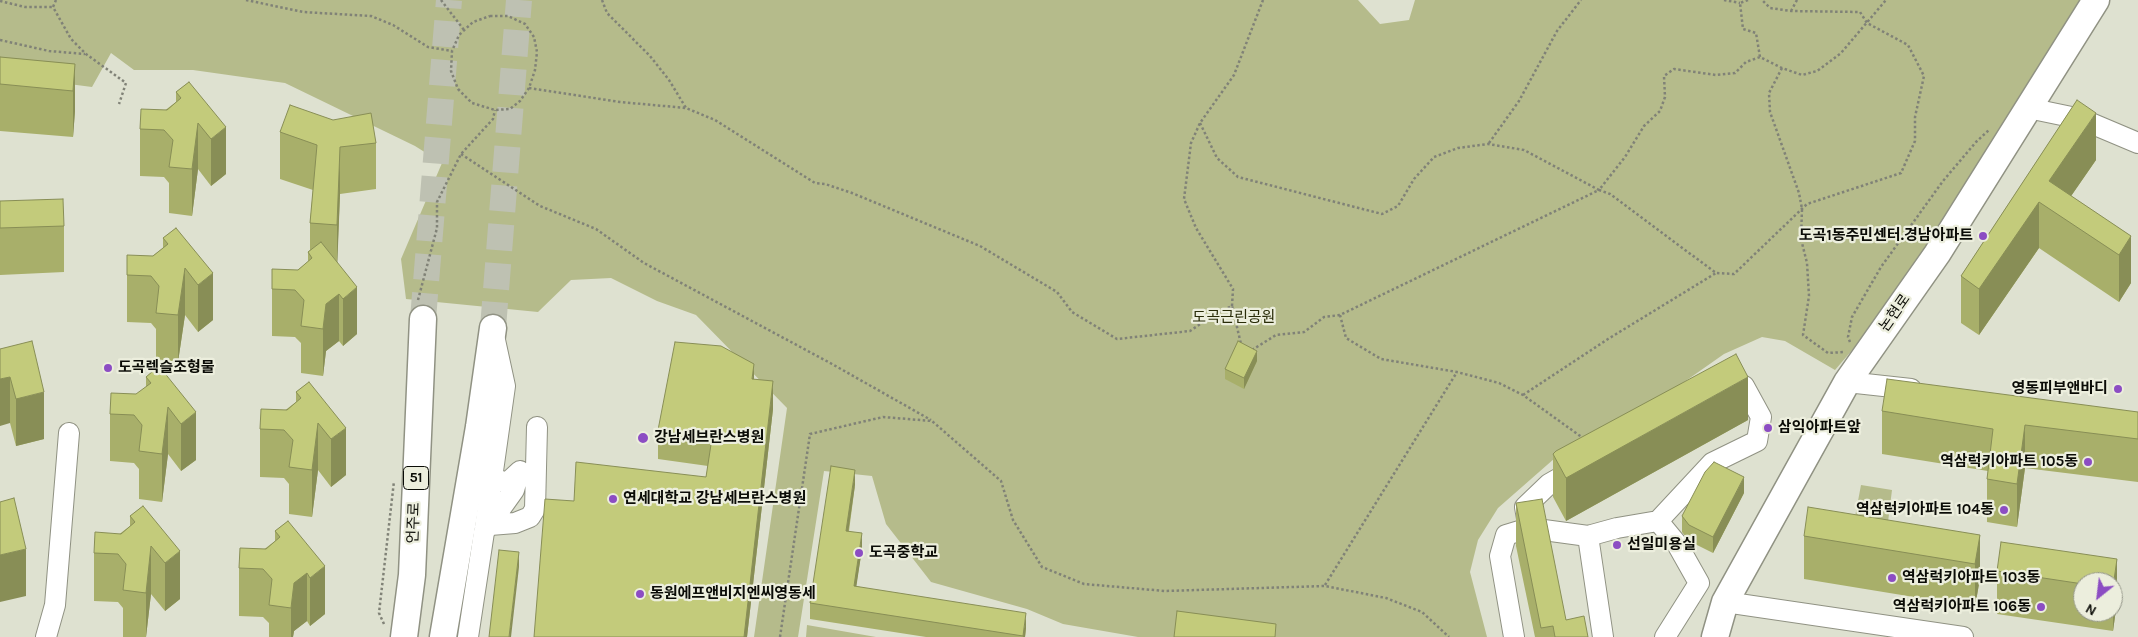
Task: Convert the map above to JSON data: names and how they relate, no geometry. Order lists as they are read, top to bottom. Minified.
{"streets":{"main road":["논현로","51","언주로"]},"parks":["도곡근린공원"],"places":["도곡1동주민센터.경남아파트","도곡렉슬조형물","영동피부앤바디","삼익아파트앞","강남세브란스병원","역삼럭키아파트 105동","연세대학교 강남세브란스병원","역삼럭키아파트 104동","선일미용실","도곡중학교","역삼럭키아파트 103동","동원에프앤비지엔씨영동세","역삼럭키아파트 106동"],"north":"bottom left"}
